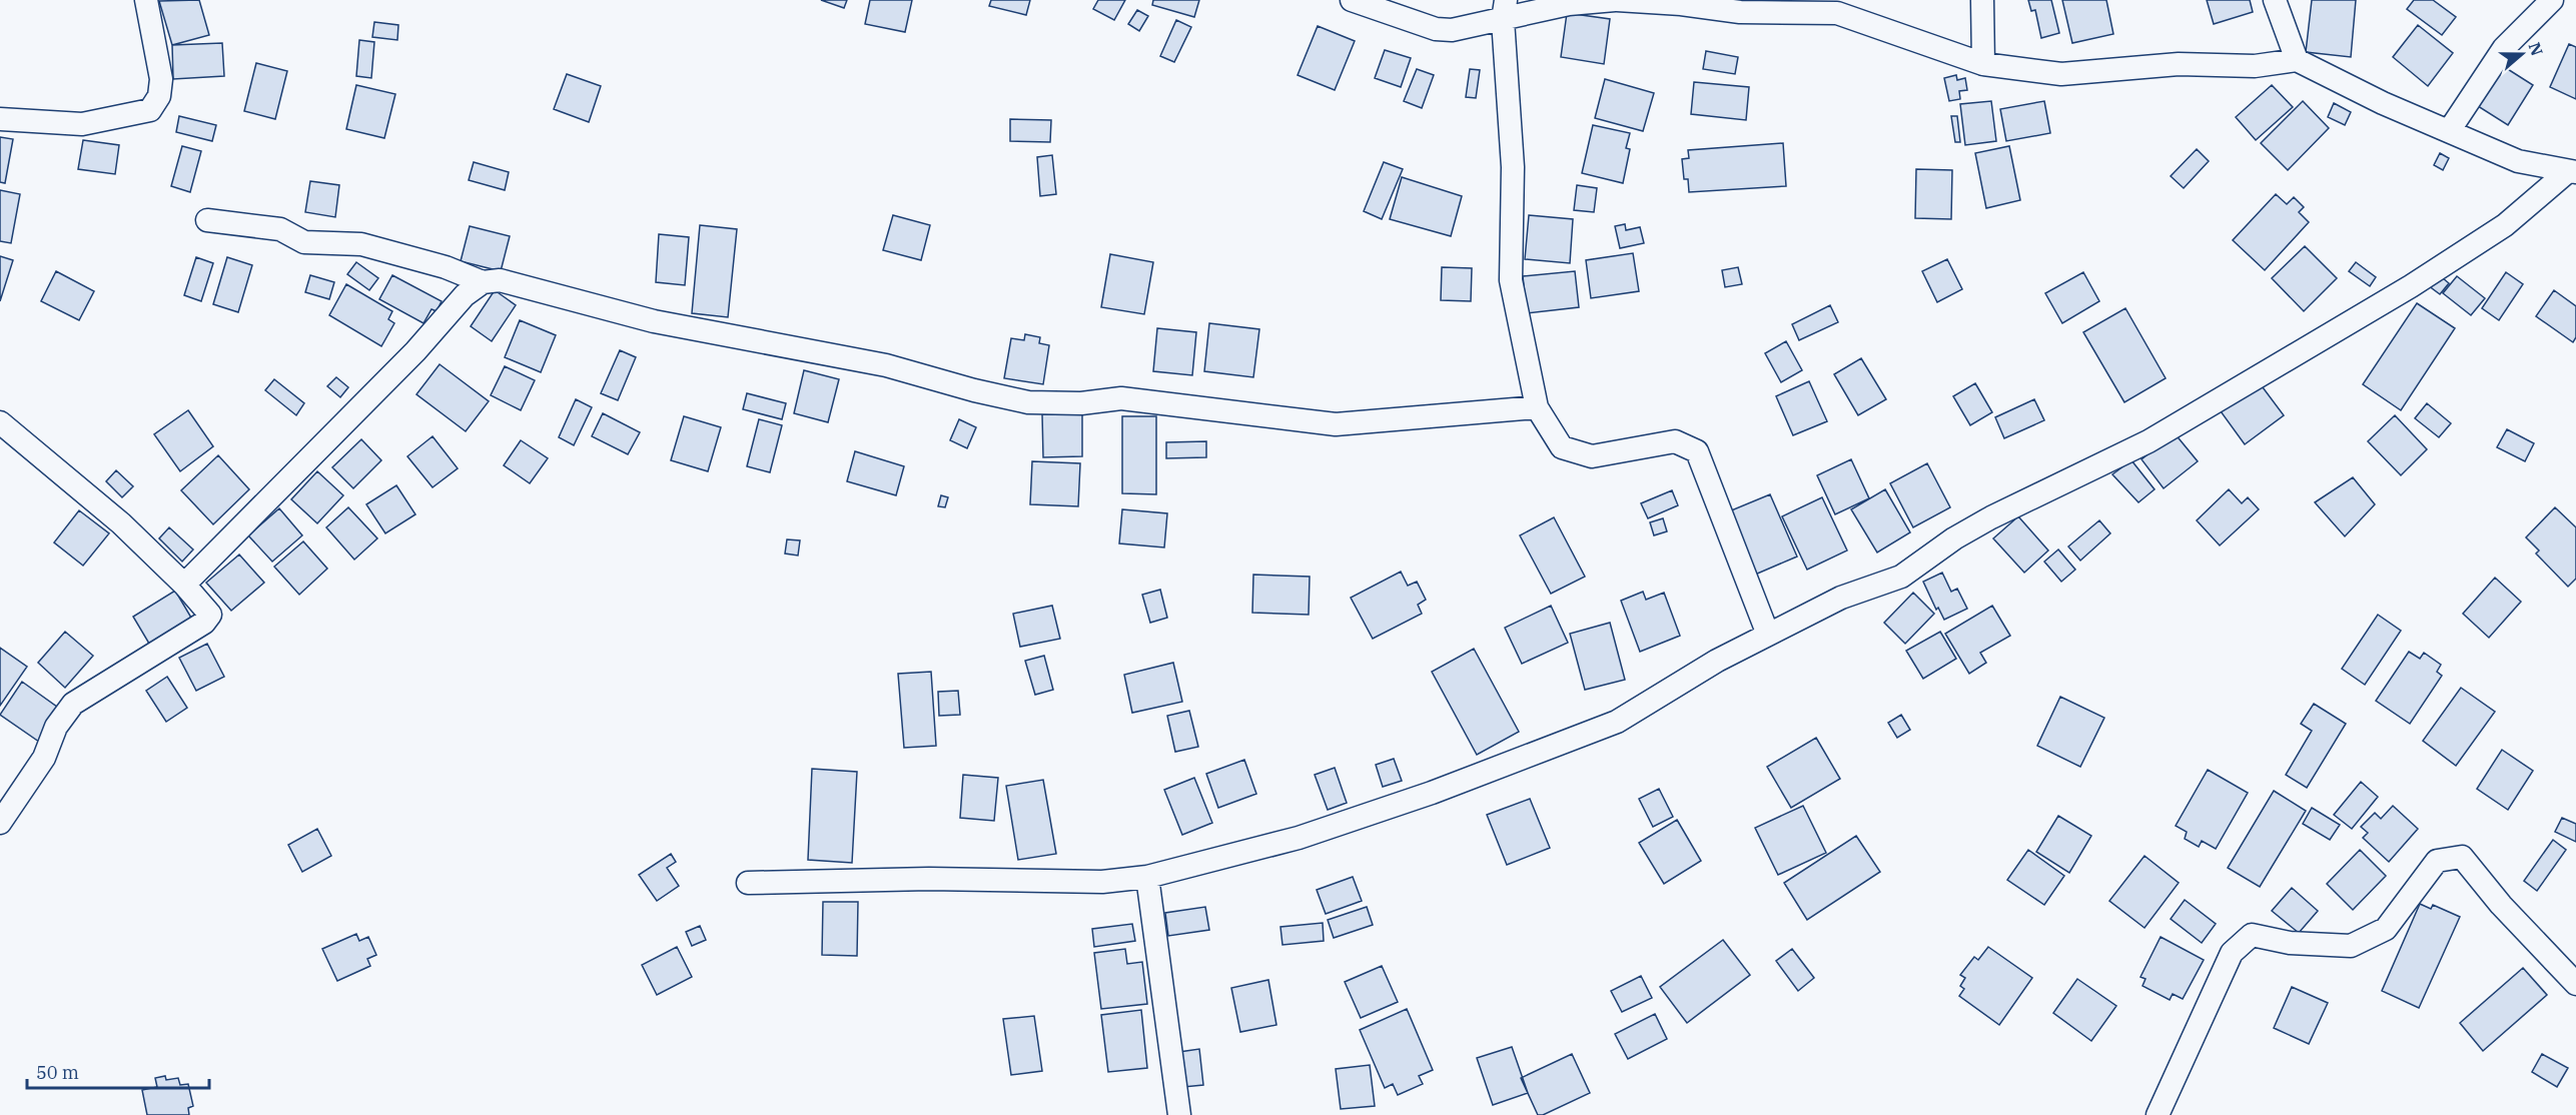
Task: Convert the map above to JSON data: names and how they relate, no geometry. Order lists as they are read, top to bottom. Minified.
{"scale_bar":"50 m","north":"right"}
